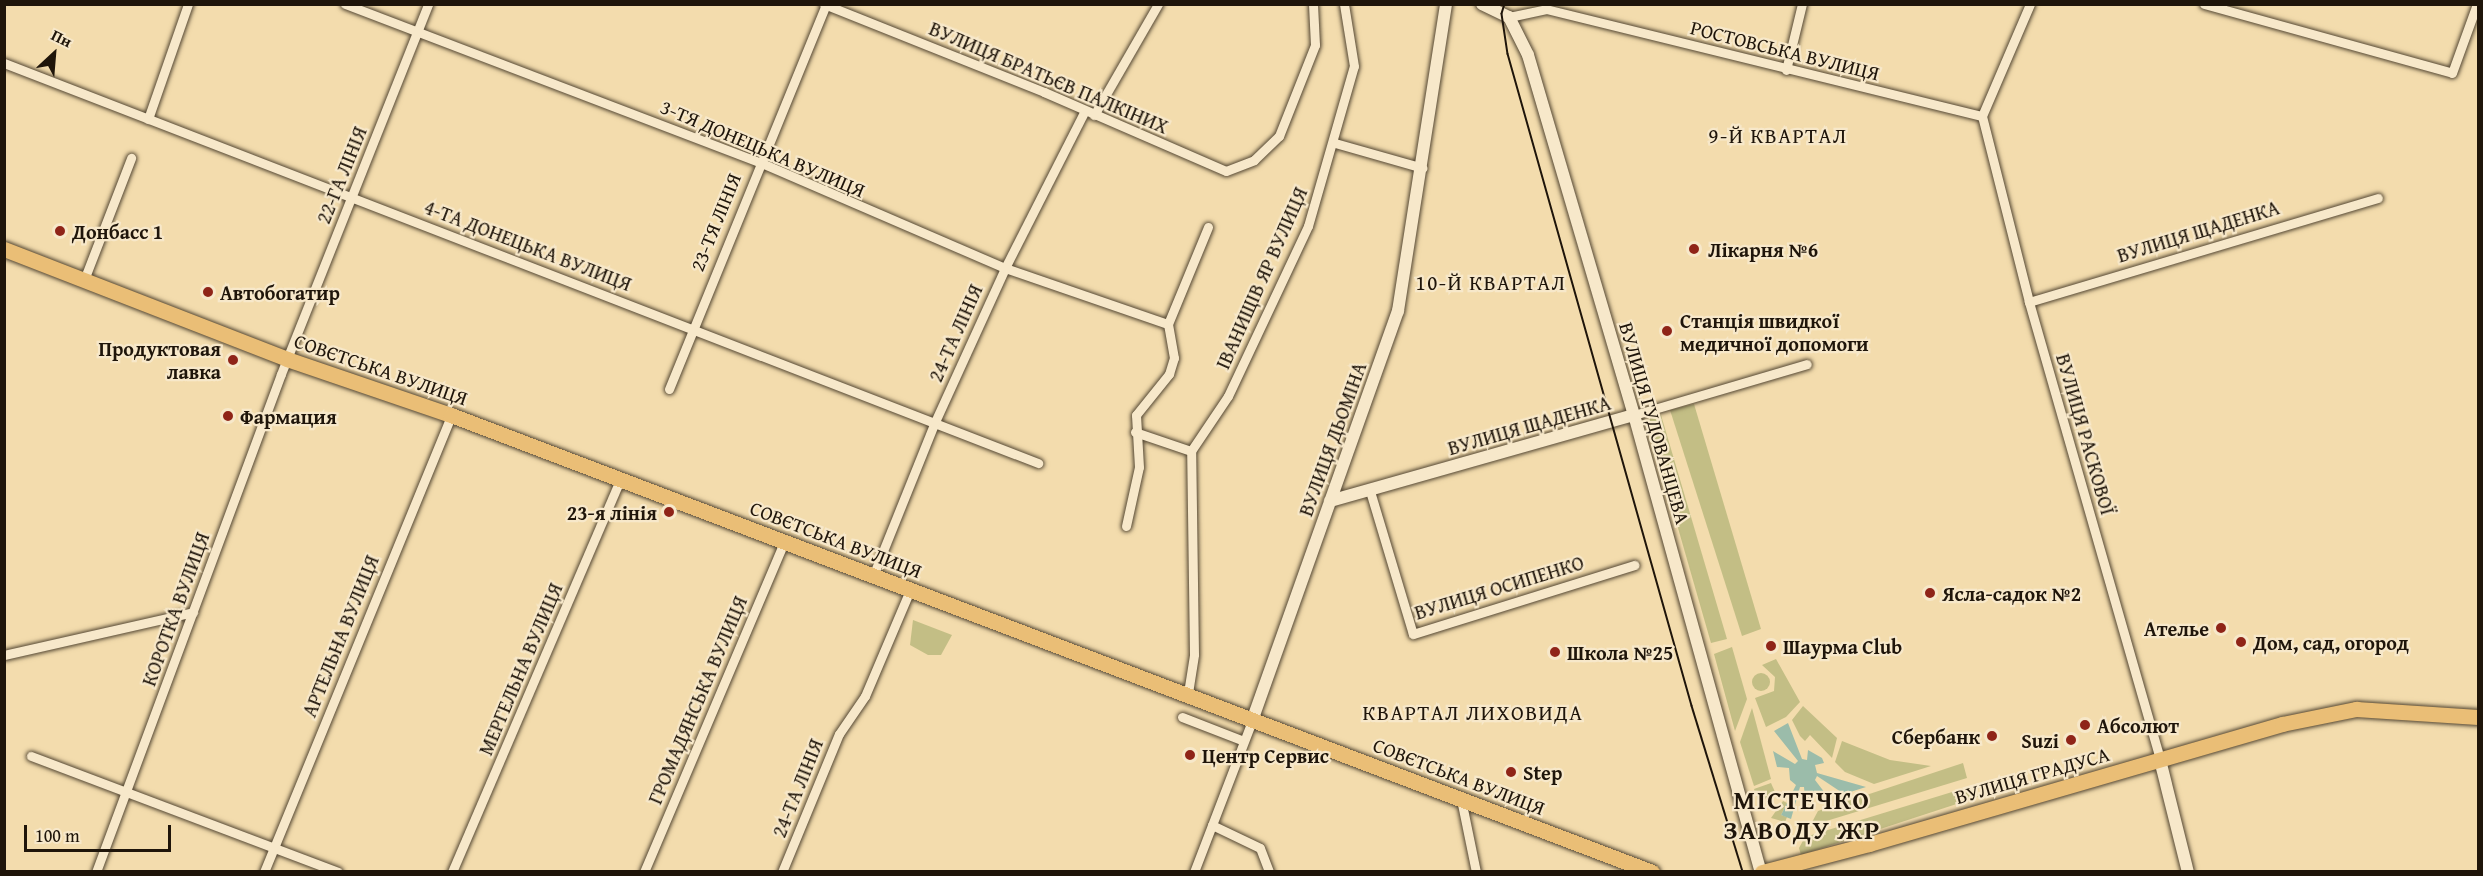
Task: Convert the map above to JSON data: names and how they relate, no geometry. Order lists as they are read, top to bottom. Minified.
{"streets":{"main road":["СОВЄТСЬКА ВУЛИЦЯ","ВУЛИЦЯ ГРАДУСА"],"street":["РОСТОВСЬКА ВУЛИЦЯ","ВУЛИЦЯ БРАТЬЄВ ПАЛКІНИХ","3-ТЯ ДОНЕЦЬКА ВУЛИЦЯ","22-ГА ЛІНІЯ","23-ТЯ ЛІНІЯ","ВУЛИЦЯ ЩАДЕНКА","4-ТА ДОНЕЦЬКА ВУЛИЦЯ","ІВАНИЩІВ ЯР ВУЛИЦЯ","24-ТА ЛІНІЯ","ВУЛИЦЯ ГУДОВАНЦЕВА","ВУЛИЦЯ РАСКОВОЇ","ВУЛИЦЯ ДЬОМІНА","ВУЛИЦЯ ОСИПЕНКО","КОРОТКА ВУЛИЦЯ","АРТЕЛЬНА ВУЛИЦЯ","МЕРГЕЛЬНА ВУЛИЦЯ","ГРОМАДЯНСЬКА ВУЛИЦЯ"]},"crossings":[["РОСТОВСЬКА ВУЛИЦЯ","ВУЛИЦЯ ГУДОВАНЦЕВА"],["РОСТОВСЬКА ВУЛИЦЯ","ВУЛИЦЯ РАСКОВОЇ"],["ВУЛИЦЯ БРАТЬЄВ ПАЛКІНИХ","23-ТЯ ЛІНІЯ"],["ВУЛИЦЯ БРАТЬЄВ ПАЛКІНИХ","24-ТА ЛІНІЯ"],["3-ТЯ ДОНЕЦЬКА ВУЛИЦЯ","22-ГА ЛІНІЯ"],["3-ТЯ ДОНЕЦЬКА ВУЛИЦЯ","23-ТЯ ЛІНІЯ"],["3-ТЯ ДОНЕЦЬКА ВУЛИЦЯ","24-ТА ЛІНІЯ"],["22-ГА ЛІНІЯ","4-ТА ДОНЕЦЬКА ВУЛИЦЯ"],["22-ГА ЛІНІЯ","СОВЄТСЬКА ВУЛИЦЯ"],["22-ГА ЛІНІЯ","КОРОТКА ВУЛИЦЯ"],["23-ТЯ ЛІНІЯ","4-ТА ДОНЕЦЬКА ВУЛИЦЯ"],["ВУЛИЦЯ ЩАДЕНКА","ВУЛИЦЯ ГУДОВАНЦЕВА"],["ВУЛИЦЯ ЩАДЕНКА","ВУЛИЦЯ РАСКОВОЇ"],["ВУЛИЦЯ ЩАДЕНКА","ВУЛИЦЯ ДЬОМІНА"],["ВУЛИЦЯ ЩАДЕНКА","ВУЛИЦЯ ОСИПЕНКО"],["4-ТА ДОНЕЦЬКА ВУЛИЦЯ","24-ТА ЛІНІЯ"],["24-ТА ЛІНІЯ","СОВЄТСЬКА ВУЛИЦЯ"],["СОВЄТСЬКА ВУЛИЦЯ","ВУЛИЦЯ ДЬОМІНА"],["СОВЄТСЬКА ВУЛИЦЯ","КОРОТКА ВУЛИЦЯ"],["СОВЄТСЬКА ВУЛИЦЯ","АРТЕЛЬНА ВУЛИЦЯ"],["СОВЄТСЬКА ВУЛИЦЯ","МЕРГЕЛЬНА ВУЛИЦЯ"],["СОВЄТСЬКА ВУЛИЦЯ","ГРОМАДЯНСЬКА ВУЛИЦЯ"],["ВУЛИЦЯ ГУДОВАНЦЕВА","ВУЛИЦЯ ГРАДУСА"],["ВУЛИЦЯ РАСКОВОЇ","ВУЛИЦЯ ГРАДУСА"]],"districts":["9-Й КВАРТАЛ","10-Й КВАРТАЛ","КВАРТАЛ ЛИХОВИДА","МІСТЕЧКО ЗАВОДУ ЖР"],"places":["Донбасс 1","Лікарня №6","Автобогатир","Станція швидкої медичної допомоги","Продуктовая лавка","Фармация","23-я лінія","Ясла-садок №2","Ателье","Дом, сад, огород","Шаурма Club","Школа №25","Абсолют","Сбербанк","Suzi","Центр Сервис","Step"],"scale_bar":"100 m","north":"top right"}
